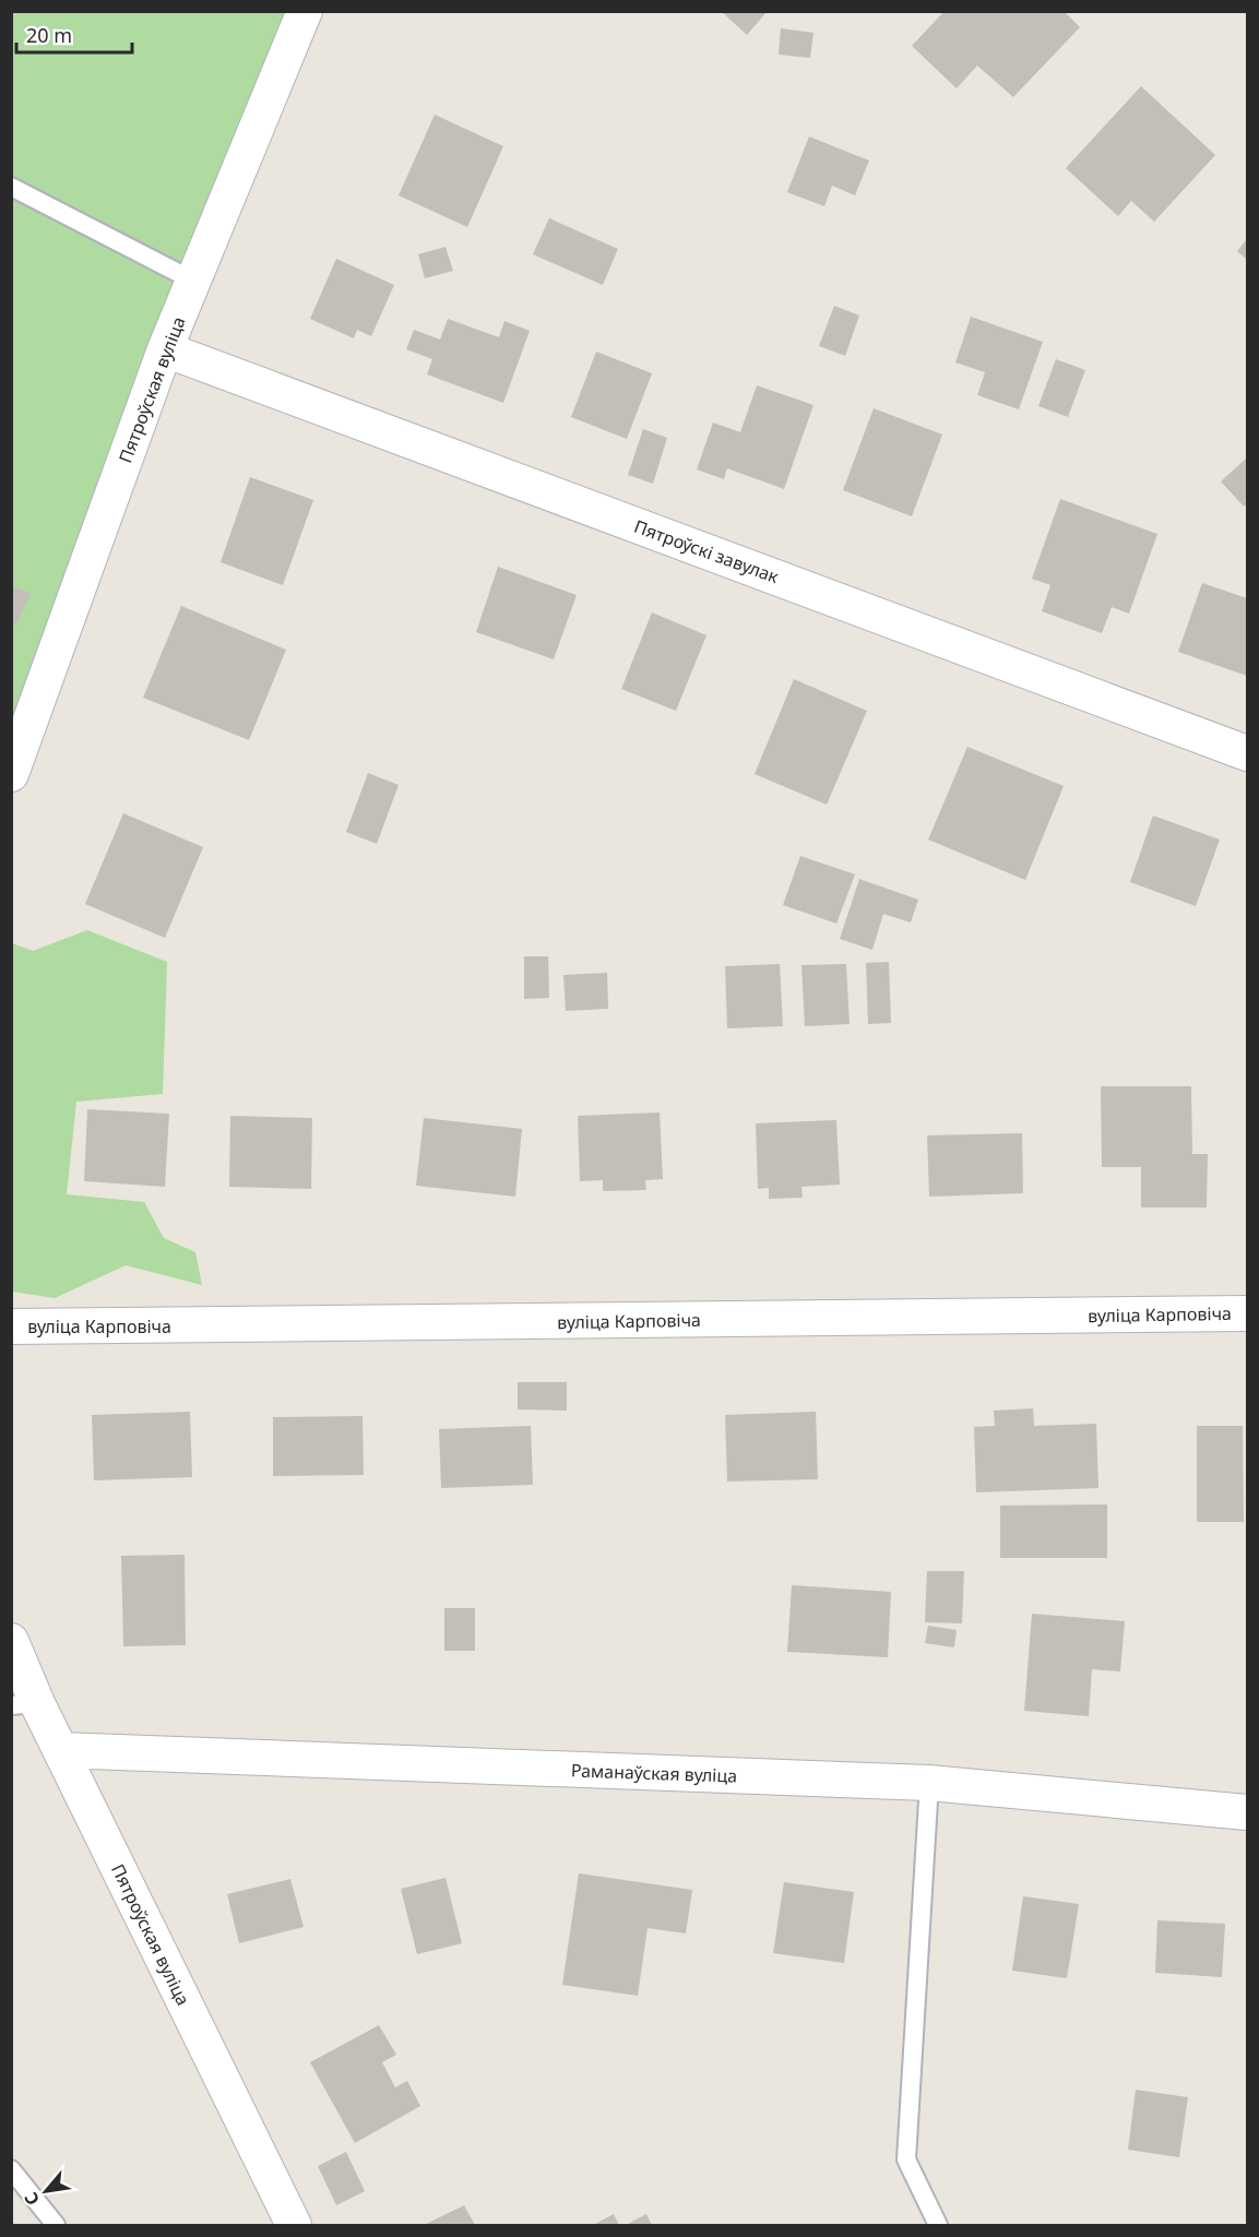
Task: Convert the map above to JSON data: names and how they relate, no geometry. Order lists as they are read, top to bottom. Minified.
{"streets":{"street":["Пятроўская вуліца","Пятроўскі завулак","вуліца Карповіча","Раманаўская вуліца"]},"crossings":[["Пятроўская вуліца","Пятроўскі завулак"],["Пятроўская вуліца","Раманаўская вуліца"]],"scale_bar":"20 m","north":"bottom left"}
